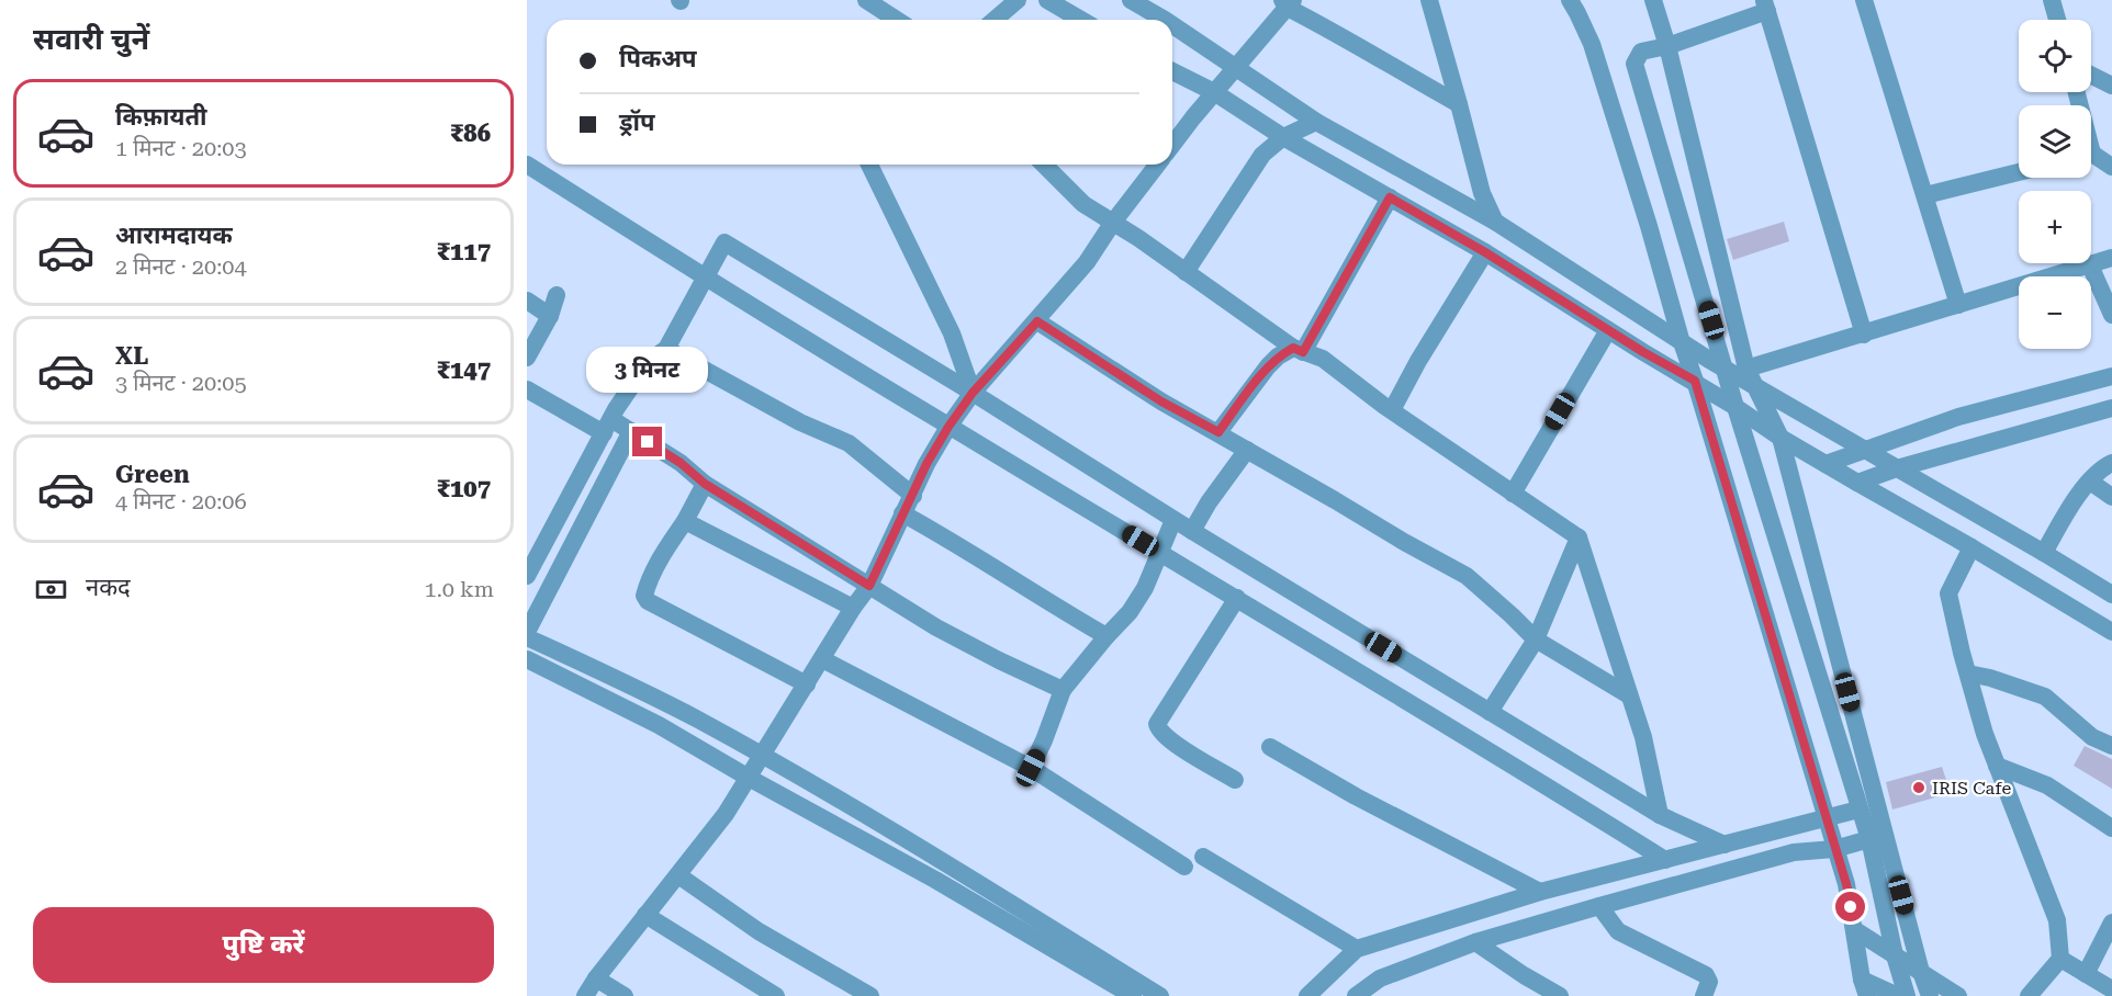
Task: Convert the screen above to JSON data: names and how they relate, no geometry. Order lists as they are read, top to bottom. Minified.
{"places":["IRIS Cafe"],"page":{"heading":"सवारी चुनें","map_buttons":["+","−"],"banner":["पिकअप","ड्रॉप"],"list":[{"name":"किफ़ायती","note":"1 मिनट · 20:03","value":"₹86"},{"name":"आरामदायक","note":"2 मिनट · 20:04","value":"₹117"},{"name":"XL","note":"3 मिनट · 20:05","value":"₹147"},{"name":"Green","note":"4 मिनट · 20:06","value":"₹107"}],"bubble":"3 मिनट","pay":["नकद","1.0 km"],"buttons":"पुष्टि करें"}}
